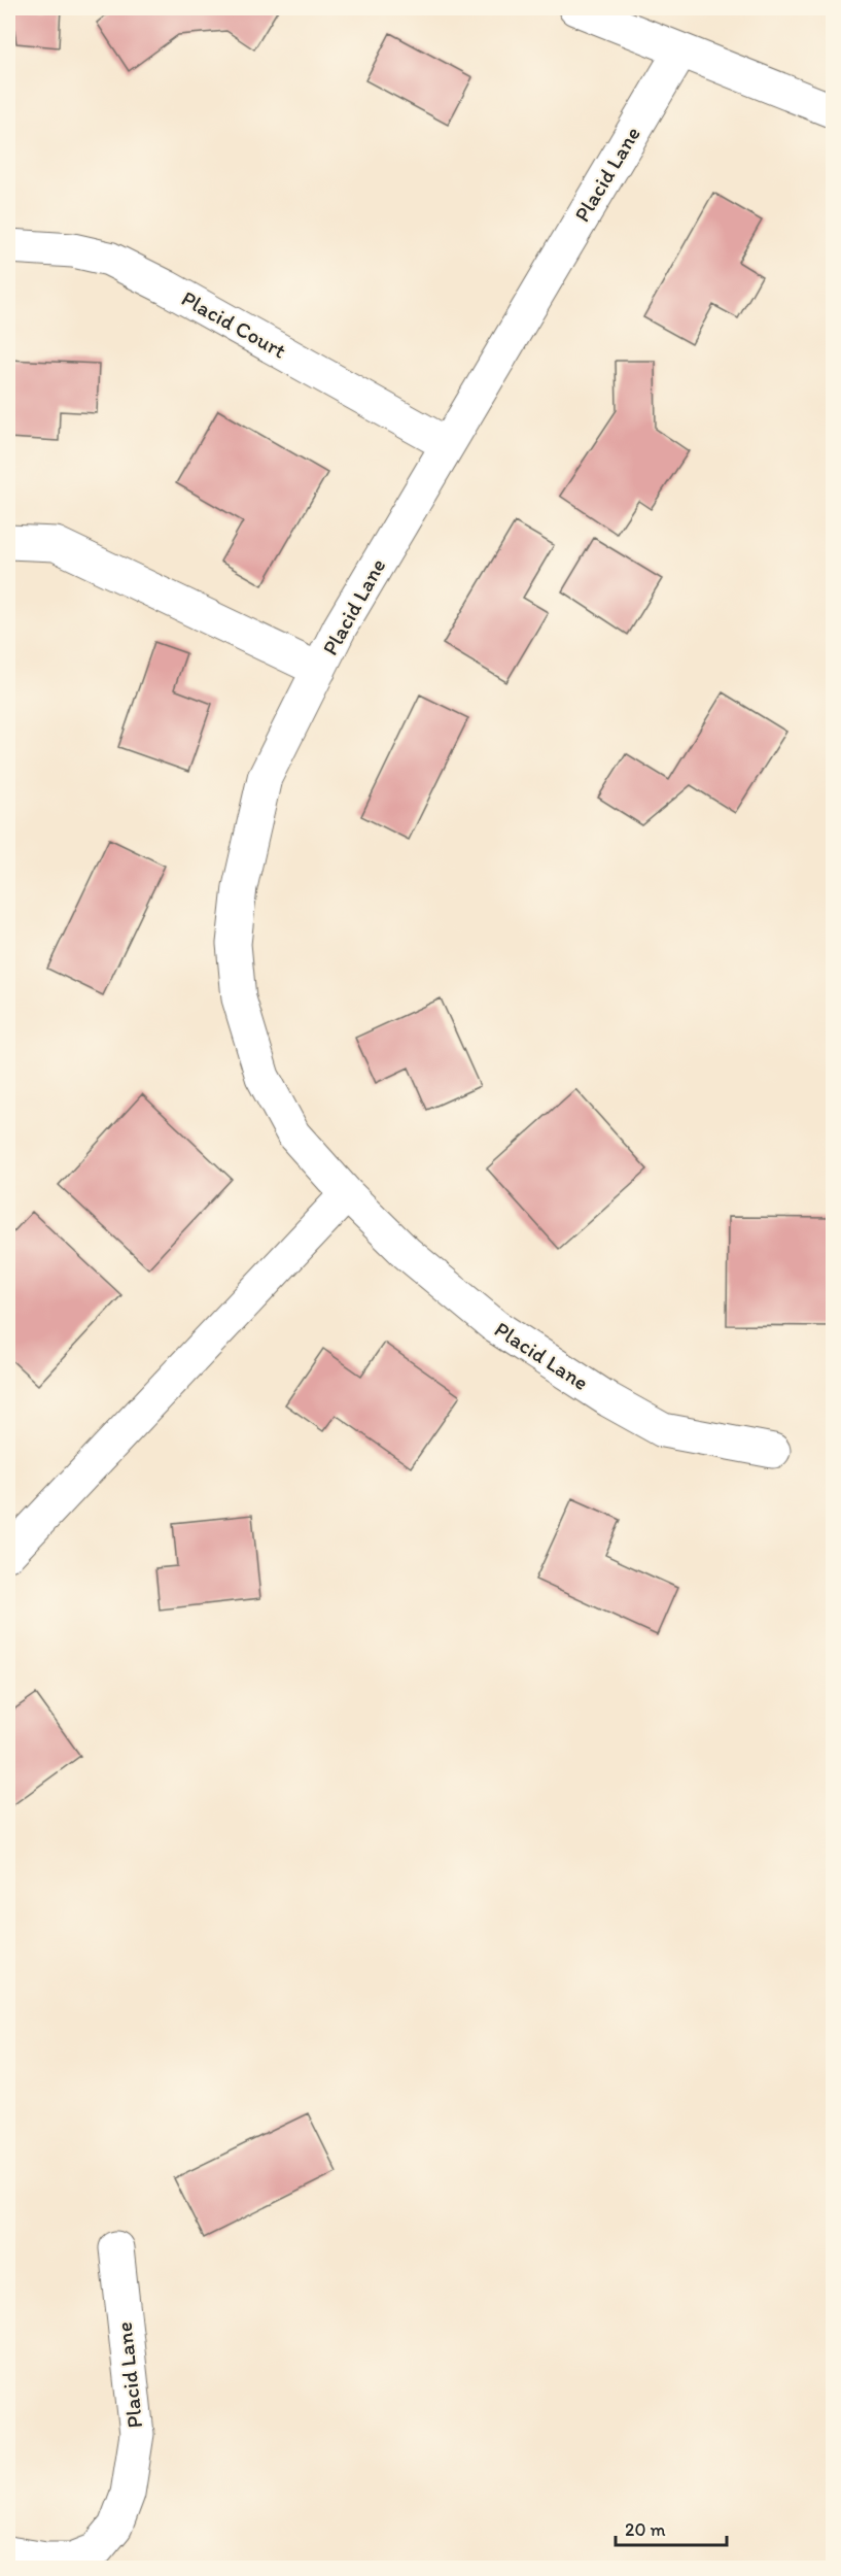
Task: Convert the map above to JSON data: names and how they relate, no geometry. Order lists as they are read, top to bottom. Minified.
{"streets":{"street":["Placid Lane","Placid Court"]},"crossings":[["Placid Lane","Placid Court"]],"scale_bar":"20 m"}
